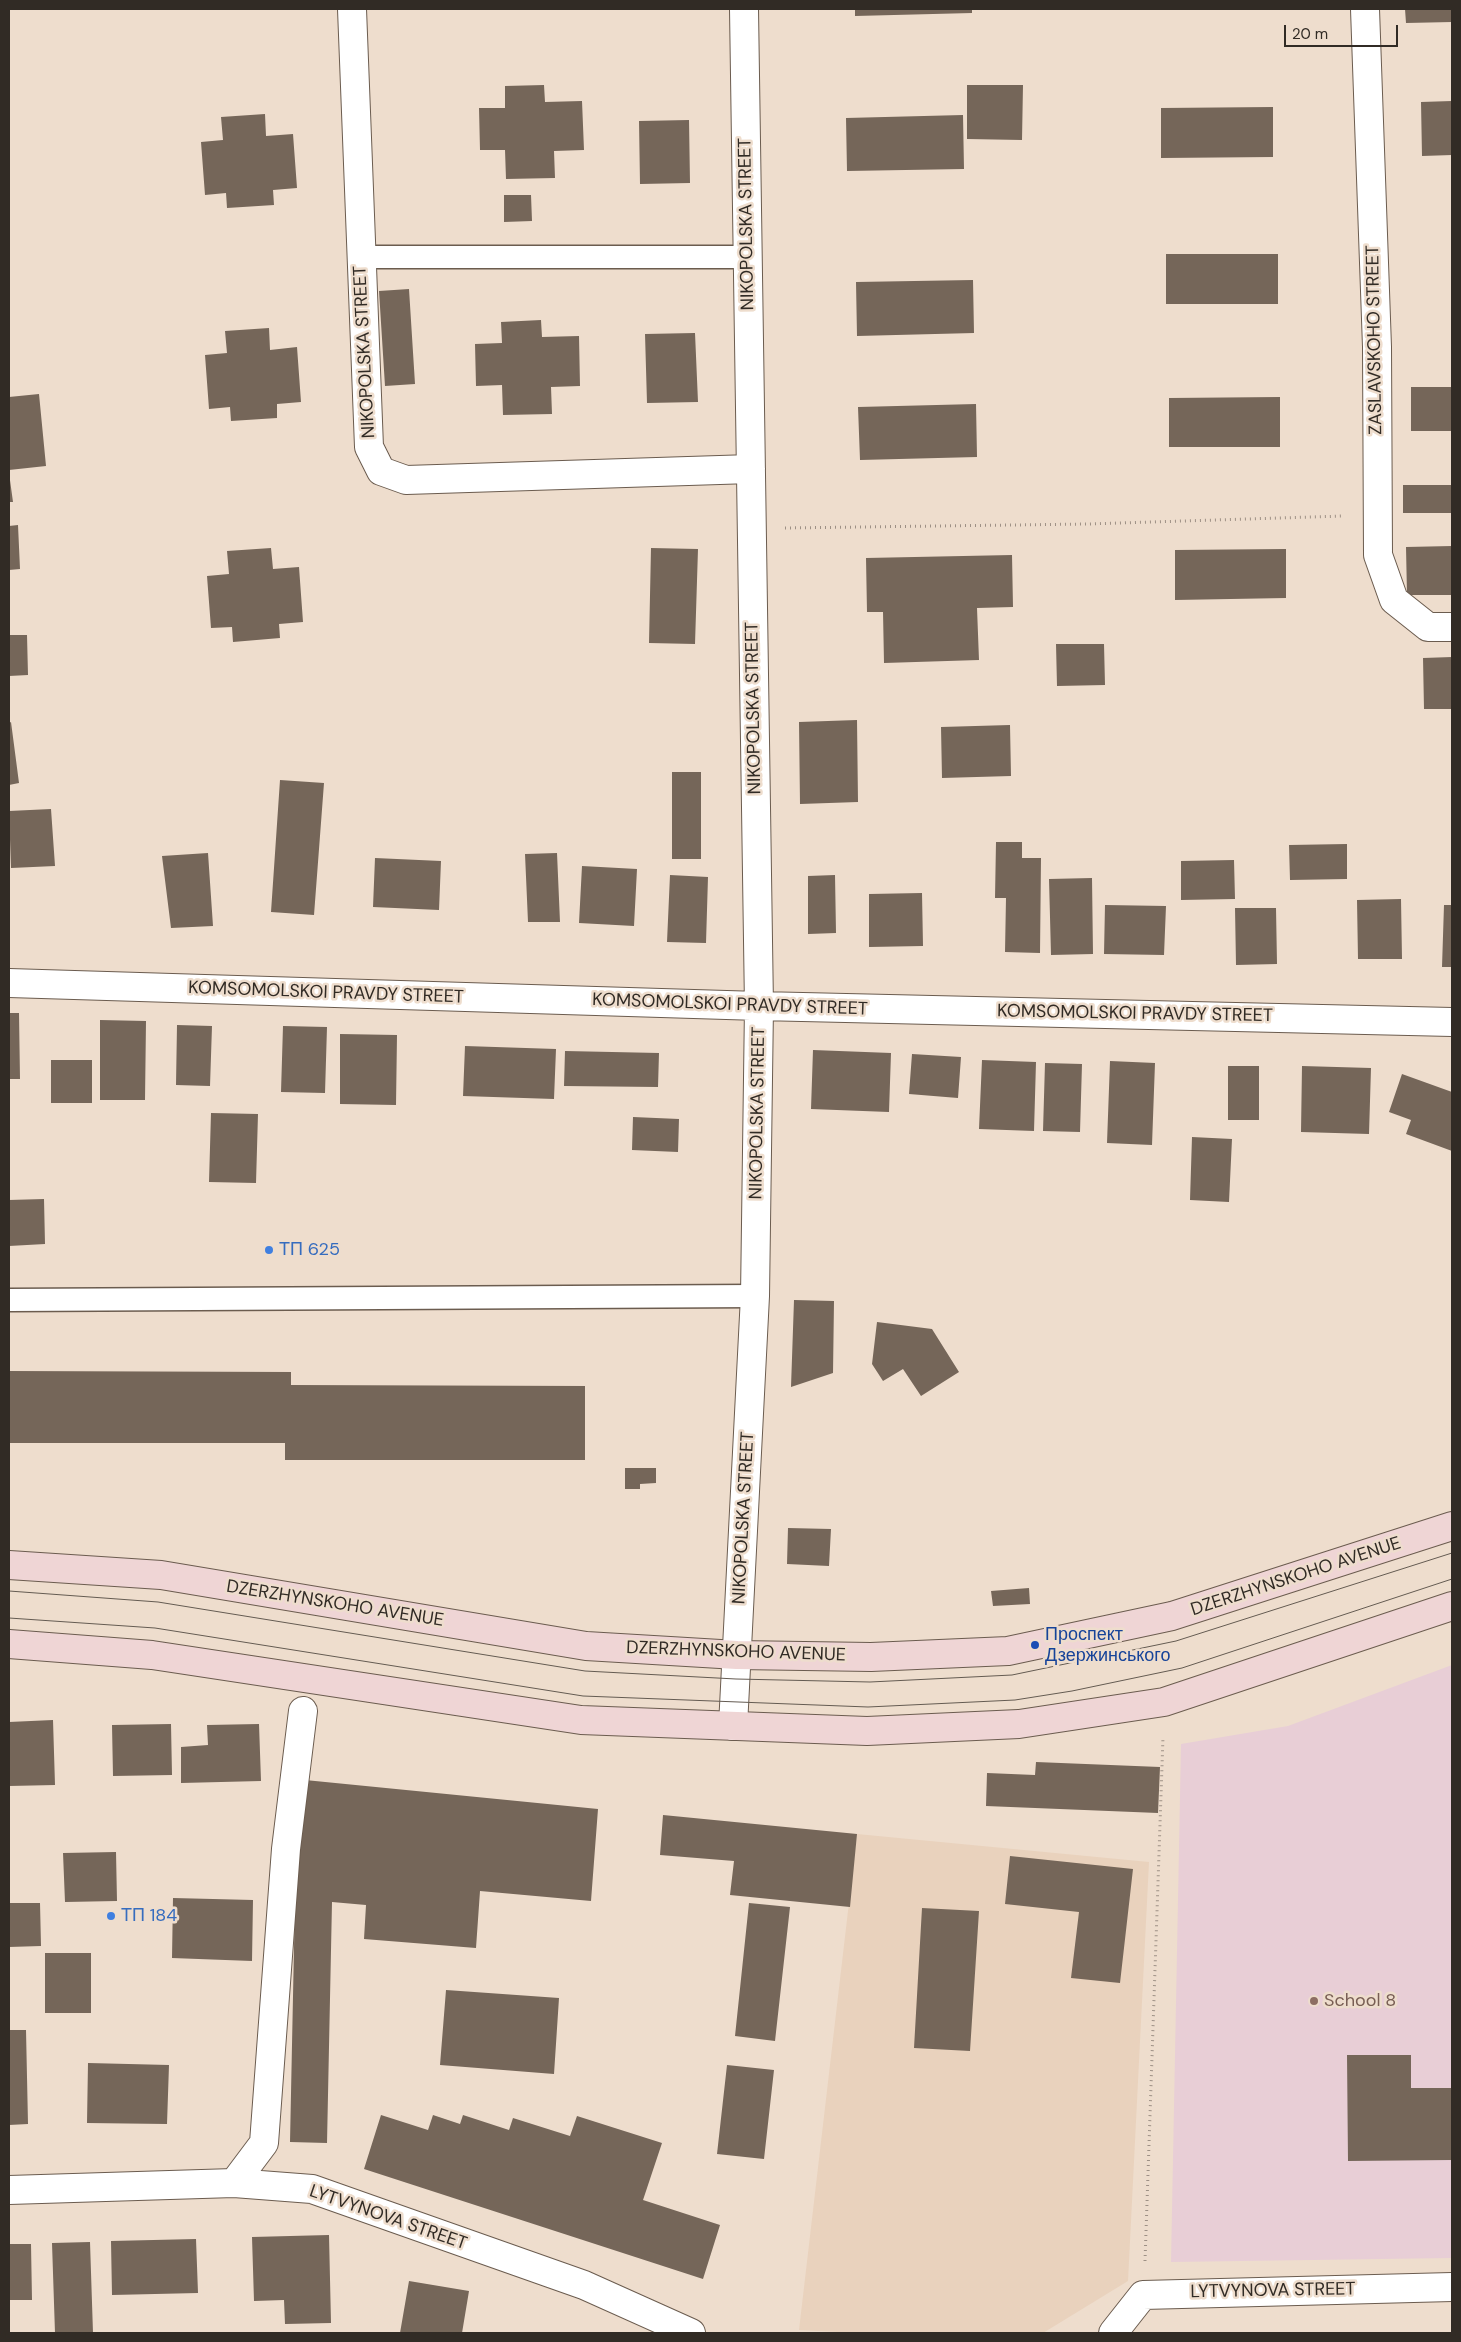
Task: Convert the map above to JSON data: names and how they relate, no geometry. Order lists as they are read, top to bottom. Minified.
{"streets":{"street":["NIKOPOLSKA STREET","ZASLAVSKOHO STREET","KOMSOMOLSKOI PRAVDY STREET","DZERZHYNSKOHO AVENUE","LYTVYNOVA STREET"]},"crossings":[["NIKOPOLSKA STREET","KOMSOMOLSKOI PRAVDY STREET"],["NIKOPOLSKA STREET","DZERZHYNSKOHO AVENUE"]],"places":["ТП 625","Проспект Дзержинського","ТП 184","School 8"],"scale_bar":"20 m"}
